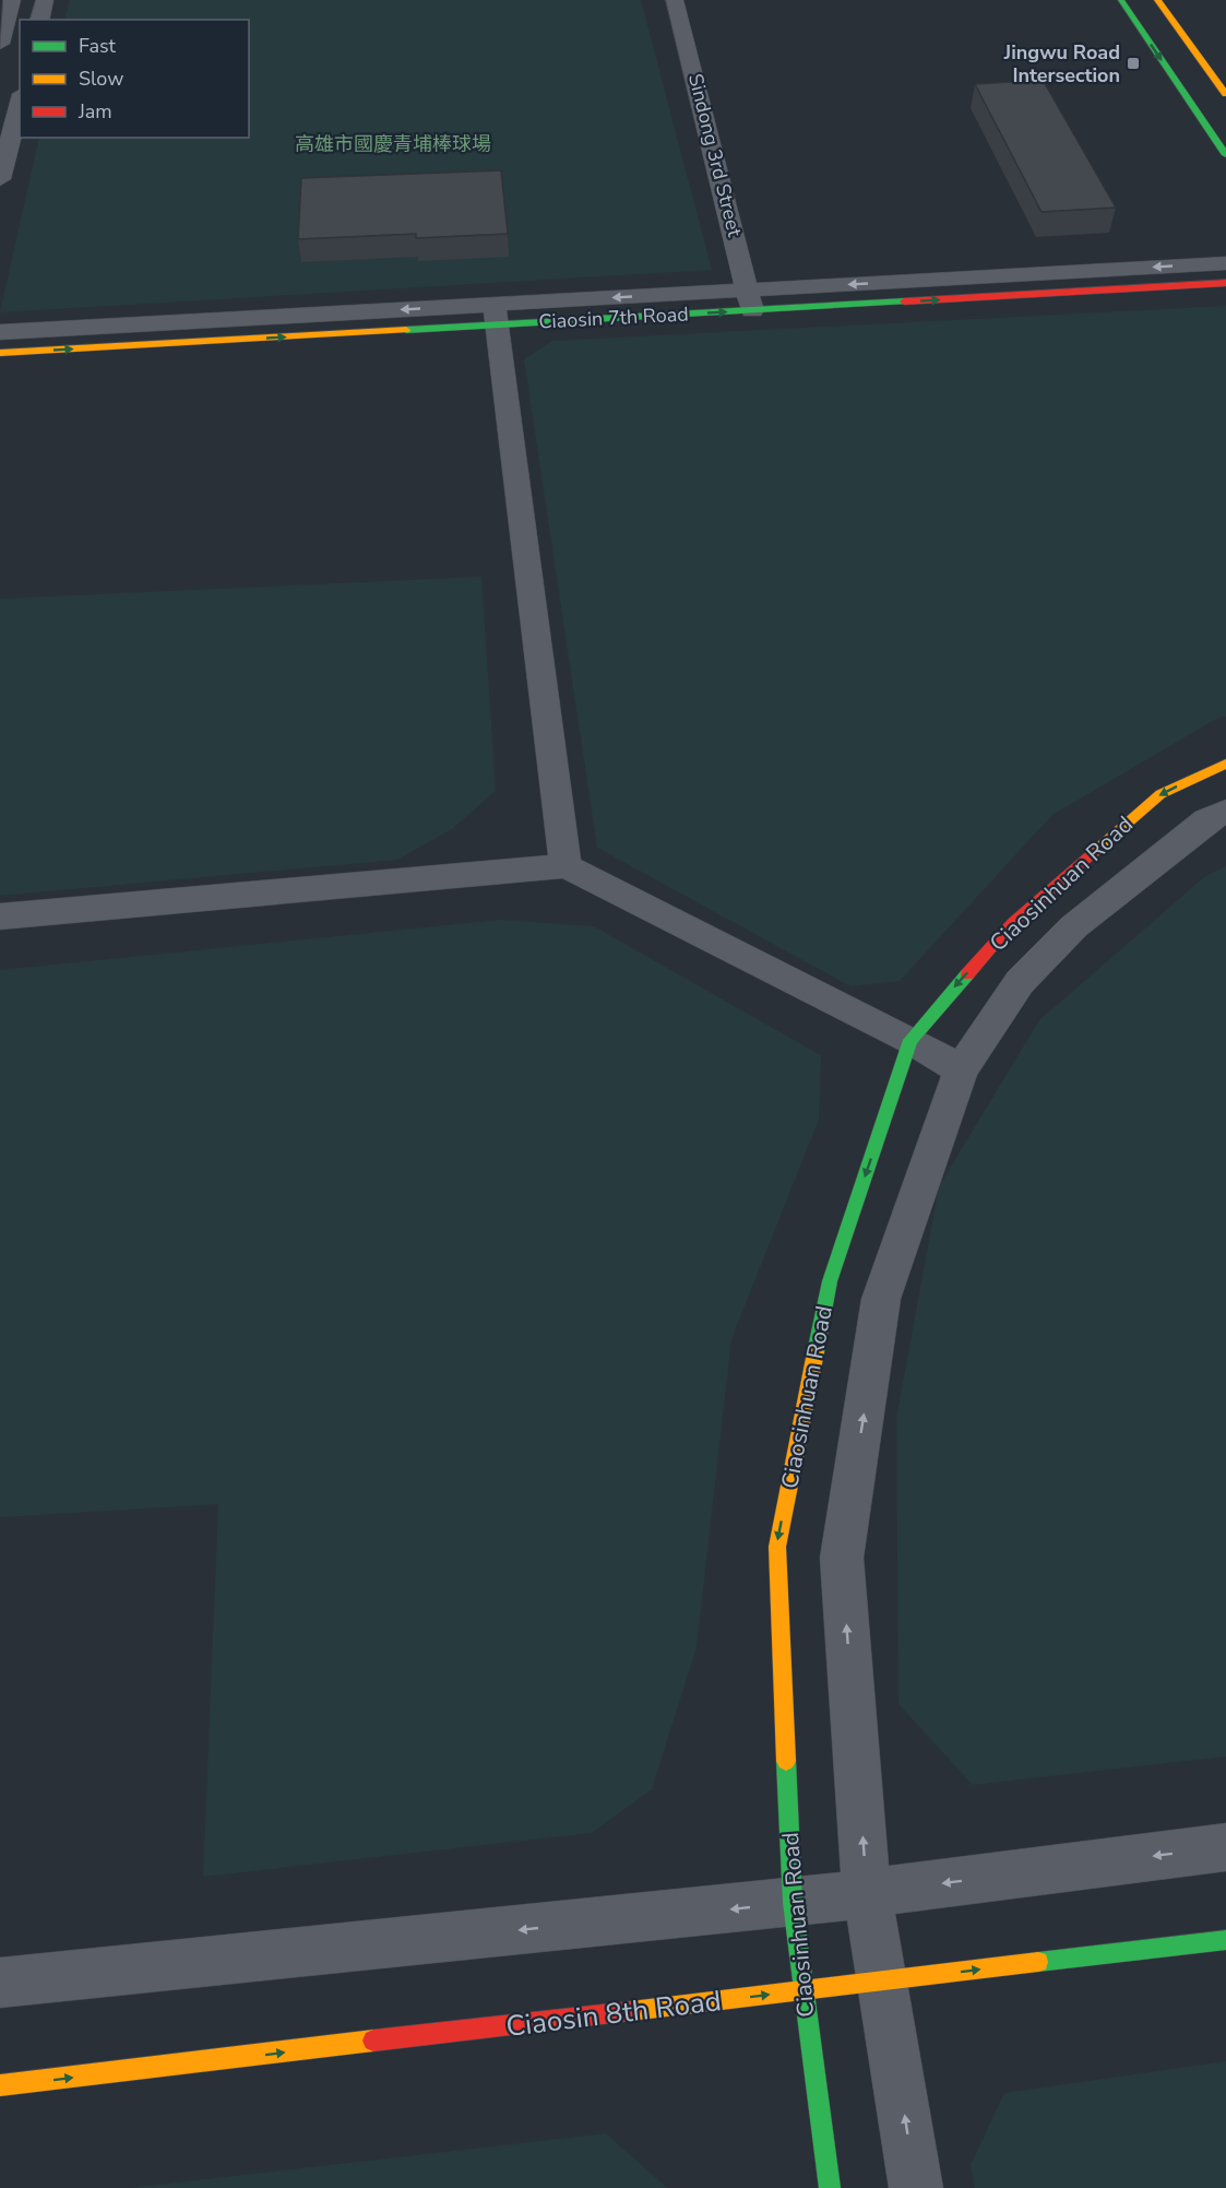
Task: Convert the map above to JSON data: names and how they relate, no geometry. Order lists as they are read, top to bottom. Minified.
{"streets":{"street":["Sindong 3rd Street","Ciaosin 7th Road","Ciaosinhuan Road","Ciaosin 8th Road"]},"crossings":[["Sindong 3rd Street","Ciaosin 7th Road"],["Ciaosinhuan Road","Ciaosin 8th Road"]],"parks":["高雄市國慶青埔棒球場"],"places":{"transit":["Jingwu Road Intersection"]},"legend":["Fast","Slow","Jam"]}
